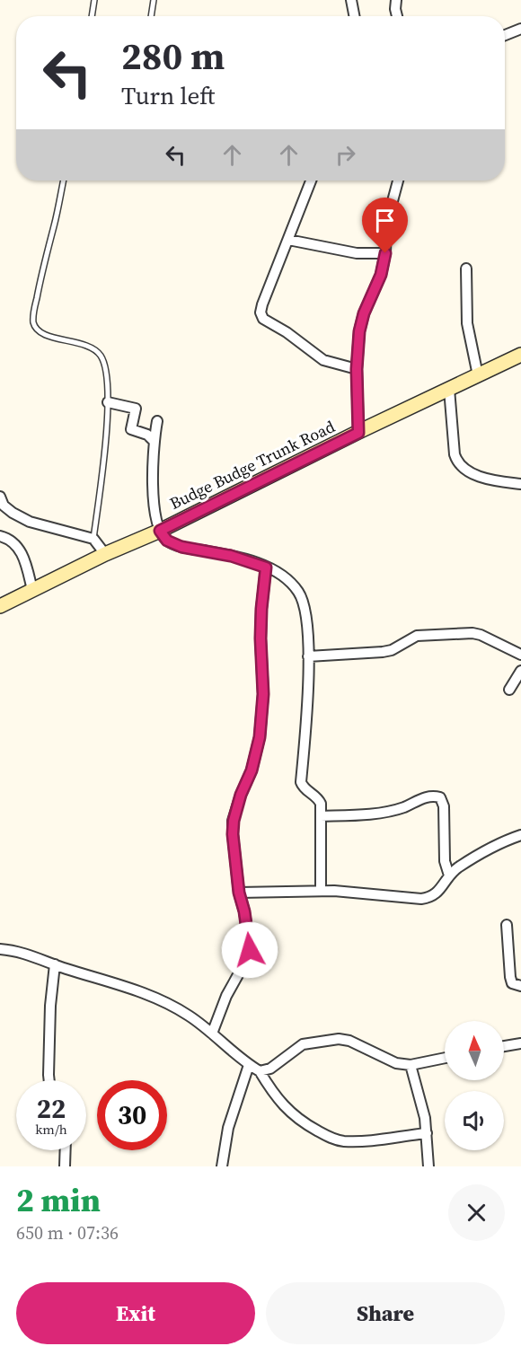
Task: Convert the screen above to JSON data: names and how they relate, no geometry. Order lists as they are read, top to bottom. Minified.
{"streets":{"main road":["Budge Budge Trunk Road"]},"north":"top","page":{"turn":["280 m","Turn left"],"speed":"22 km/h","limit":"30","heading":["2 min","650 m · 07:36"],"buttons":["Exit","Share"]}}
